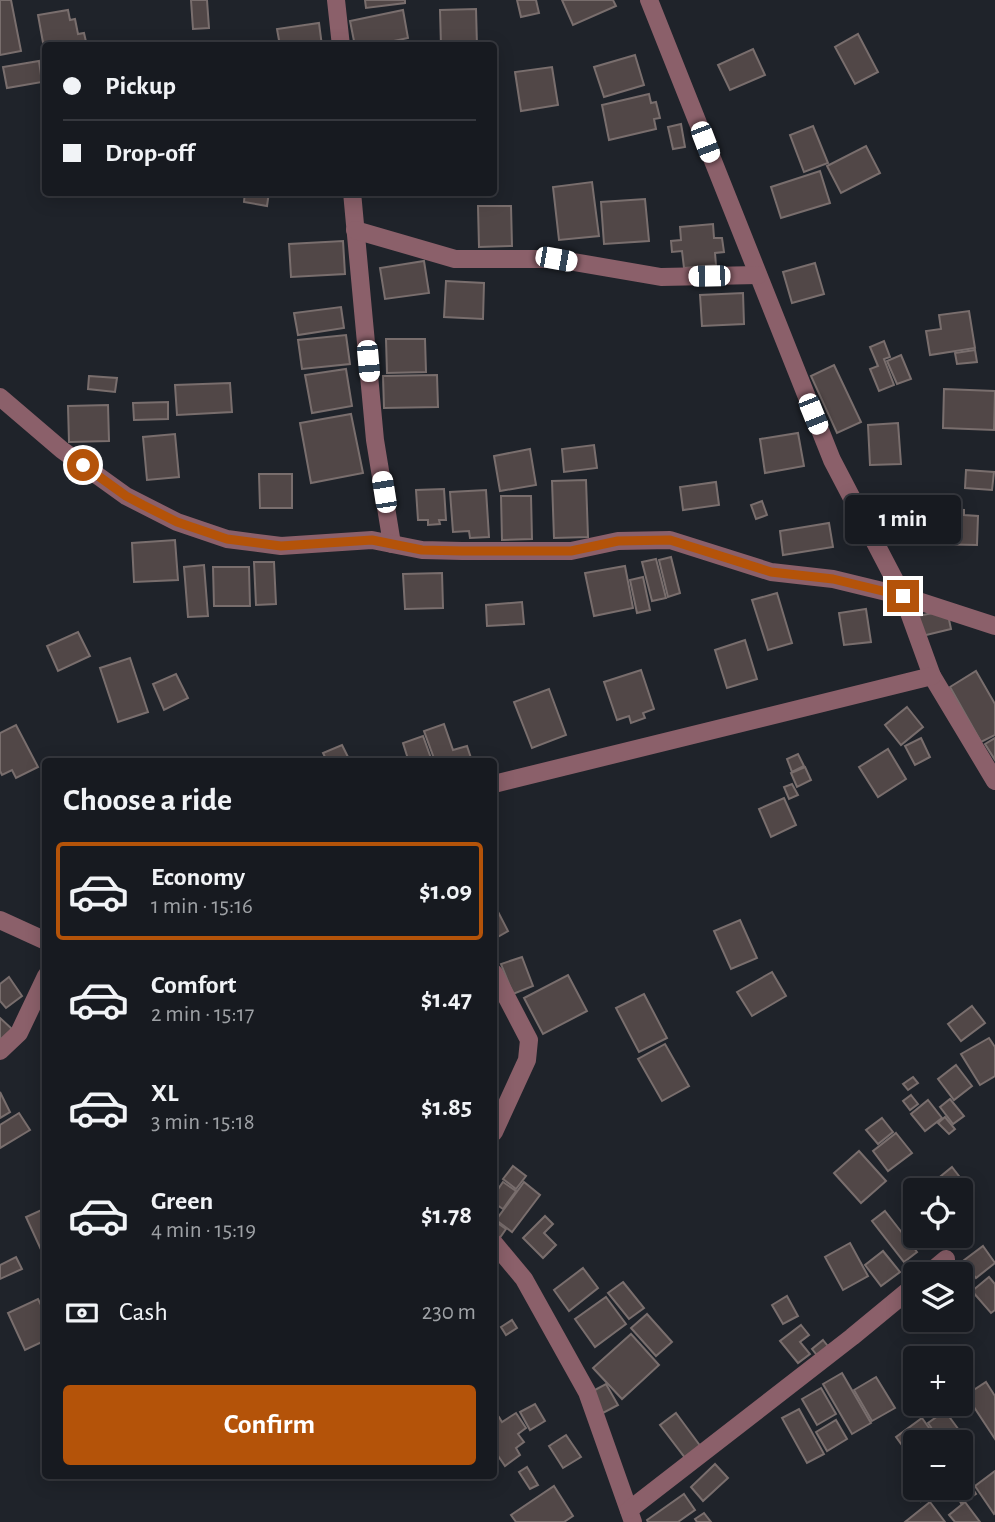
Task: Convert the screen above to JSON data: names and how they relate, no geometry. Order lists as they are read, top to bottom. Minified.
{"page":{"banner":["Pickup","Drop-off"],"bubble":"1 min","heading":"Choose a ride","list":[{"name":"Economy","note":"1 min · 15:16","value":"$1.09"},{"name":"Comfort","note":"2 min · 15:17","value":"$1.47"},{"name":"XL","note":"3 min · 15:18","value":"$1.85"},{"name":"Green","note":"4 min · 15:19","value":"$1.78"}],"map_buttons":["+","−"],"pay":["Cash","230 m"],"buttons":"Confirm"}}
